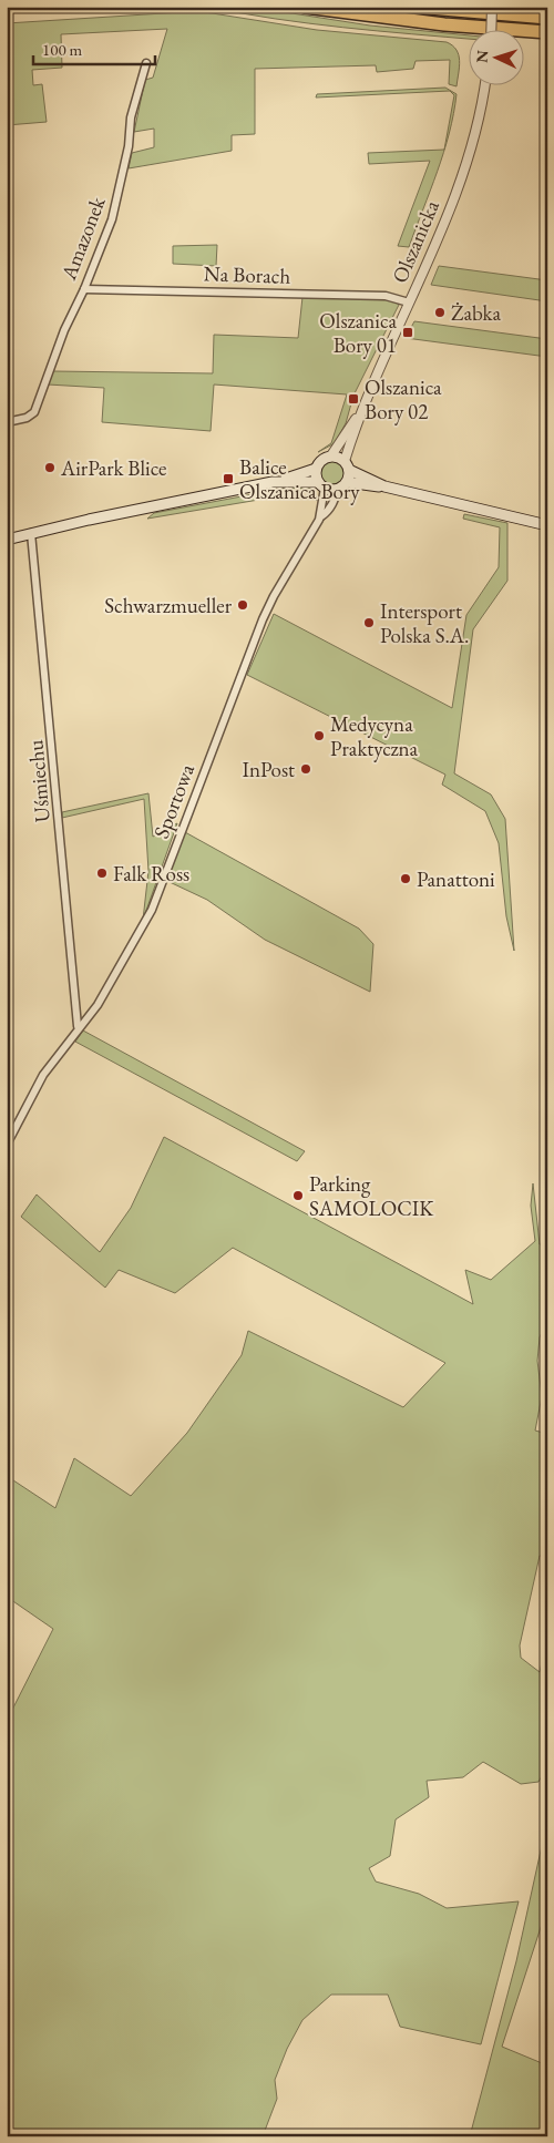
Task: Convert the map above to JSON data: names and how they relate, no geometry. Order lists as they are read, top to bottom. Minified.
{"streets":{"street":["Amazonek","Olszanicka","Na Borach","Uśmiechu","Sportowa"]},"crossings":[["Amazonek","Na Borach"],["Olszanicka","Na Borach"],["Olszanicka","Sportowa"],["Uśmiechu","Sportowa"]],"places":{"other":["Żabka","AirPark Blice","Schwarzmueller","Intersport Polska S.A.","Medycyna Praktyczna","InPost","Falk Ross","Panattoni","Parking SAMOLOCIK"],"transit":["Olszanica Bory 01","Olszanica Bory 02","Balice Olszanica Bory"]},"scale_bar":"100 m","north":"left"}
